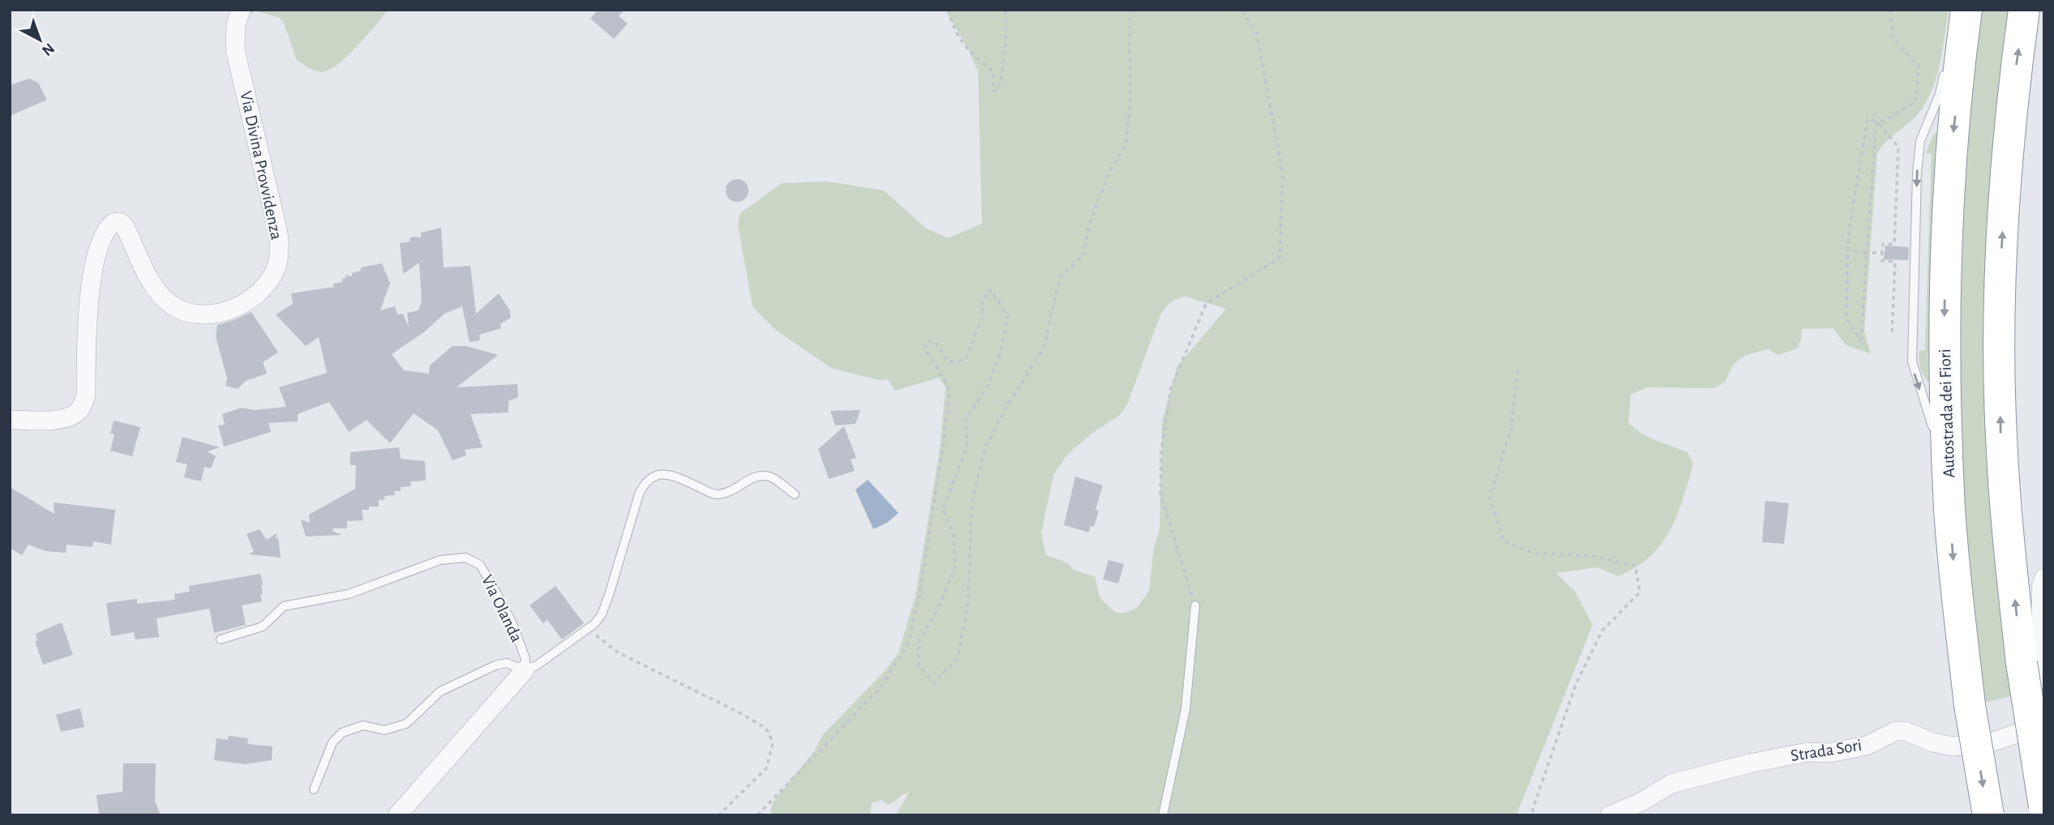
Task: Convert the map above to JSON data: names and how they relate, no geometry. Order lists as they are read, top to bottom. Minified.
{"streets":{"highway":["Autostrada dei Fiori"],"street":["Via Divina Provvidenza","Strada Sori"],"lane":["Via Olanda"]},"north":"bottom right"}
